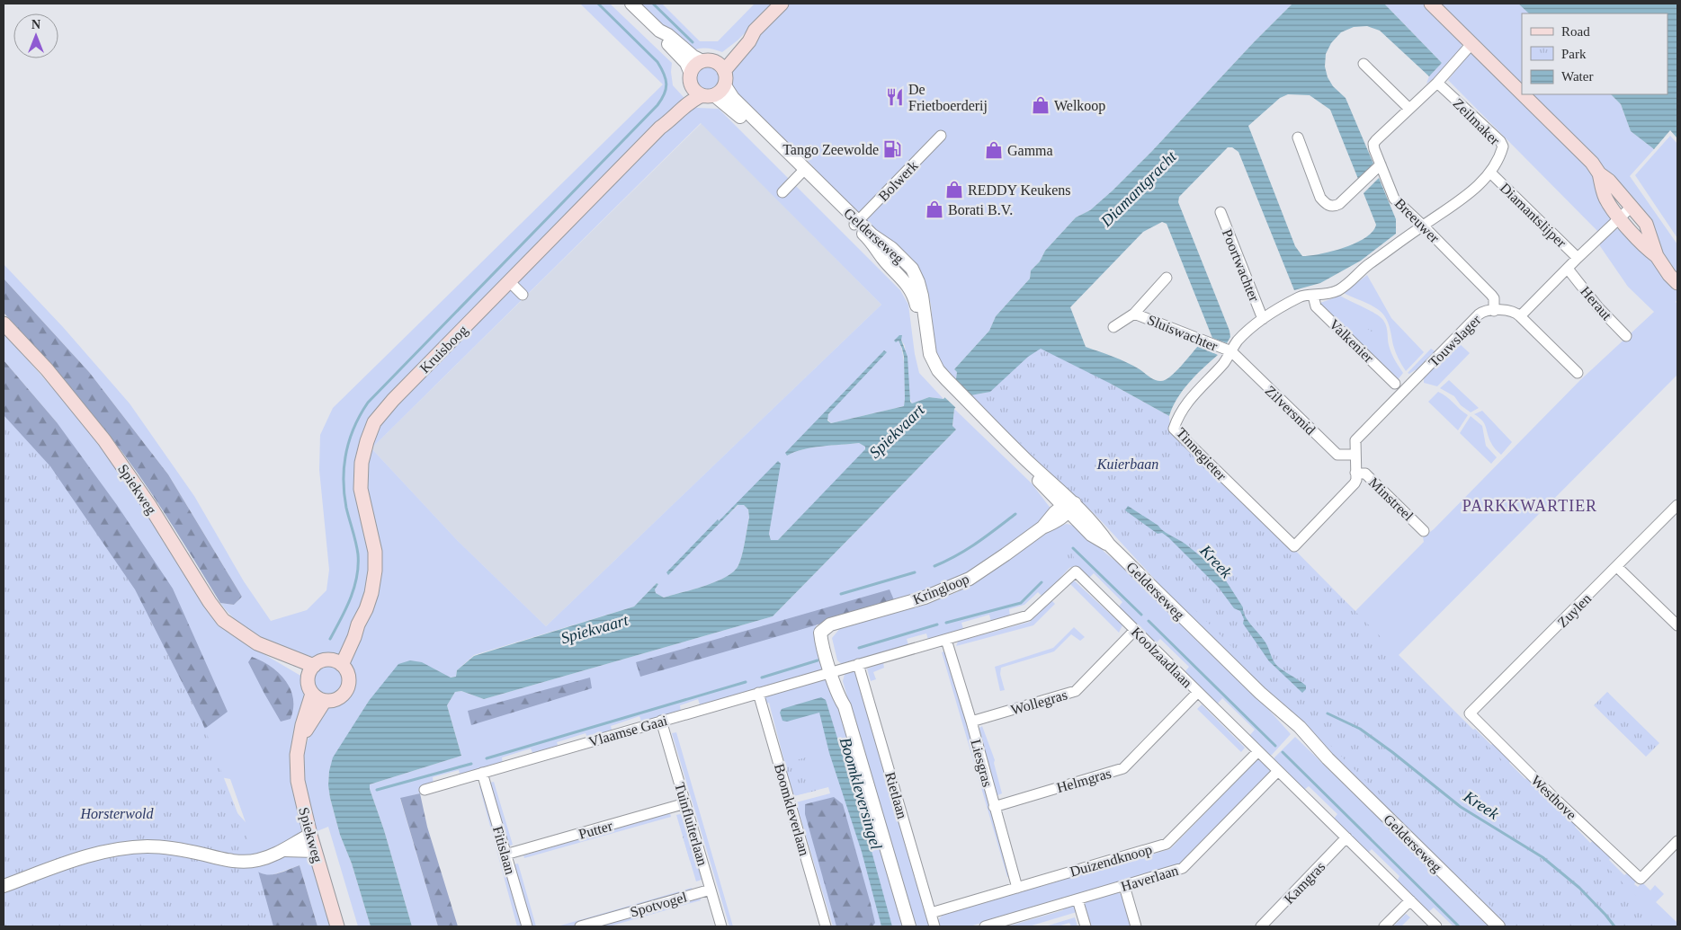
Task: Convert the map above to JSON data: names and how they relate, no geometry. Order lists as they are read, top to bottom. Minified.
{"streets":{"main road":["Kruisboog","Spiekweg"],"street":["Zeilmaker","Bolwerk","Diamantslijper","Breeuwer","Gelderseweg","Poortwachter","Heraut","Sluiswachter","Valkenier","Touwslager","Zilversmid","Tinnegieter","Minstreel","Kringloop","Zuylen","Koolzaadlaan","Wollegras","Vlaamse Gaai","Liesgras","Helmgras","Rietlaan","Westhove","Boomkleverlaan","Tuinfluiterlaan","Putter","Fitislaan","Duizendknoop","Haverlaan","Kamgras","Spotvogel"]},"crossings":[["Zeilmaker","Diamantslijper"],["Zeilmaker","Breeuwer"],["Zeilmaker","Tinnegieter"],["Bolwerk","Gelderseweg"],["Diamantslijper","Breeuwer"],["Breeuwer","Touwslager"],["Gelderseweg","Kruisboog"],["Gelderseweg","Kringloop"],["Poortwachter","Tinnegieter"],["Sluiswachter","Zilversmid"],["Sluiswachter","Tinnegieter"],["Valkenier","Tinnegieter"],["Touwslager","Zilversmid"],["Touwslager","Tinnegieter"],["Kruisboog","Spiekweg"],["Zilversmid","Tinnegieter"],["Tinnegieter","Minstreel"],["Kringloop","Koolzaadlaan"],["Kringloop","Vlaamse Gaai"],["Zuylen","Westhove"],["Koolzaadlaan","Wollegras"],["Koolzaadlaan","Vlaamse Gaai"],["Koolzaadlaan","Liesgras"],["Koolzaadlaan","Helmgras"],["Koolzaadlaan","Rietlaan"],["Koolzaadlaan","Duizendknoop"],["Koolzaadlaan","Haverlaan"],["Koolzaadlaan","Kamgras"],["Wollegras","Liesgras"],["Vlaamse Gaai","Boomkleverlaan"],["Vlaamse Gaai","Tuinfluiterlaan"],["Vlaamse Gaai","Fitislaan"],["Liesgras","Helmgras"],["Liesgras","Duizendknoop"],["Rietlaan","Duizendknoop"],["Tuinfluiterlaan","Putter"],["Tuinfluiterlaan","Spotvogel"],["Putter","Fitislaan"]],"districts":["PARKKWARTIER"],"water":["Diamantgracht","Spiekvaart","Kreek","Boomkleversingel"],"parks":["Kuierbaan","Horsterwold"],"places":{"restaurant":["De Frietboerderij"],"shop":["Welkoop","Gamma","REDDY Keukens","Borati B.V."],"fuel station":["Tango Zeewolde"]},"legend":["Road","Park","Water"],"north":"top"}
